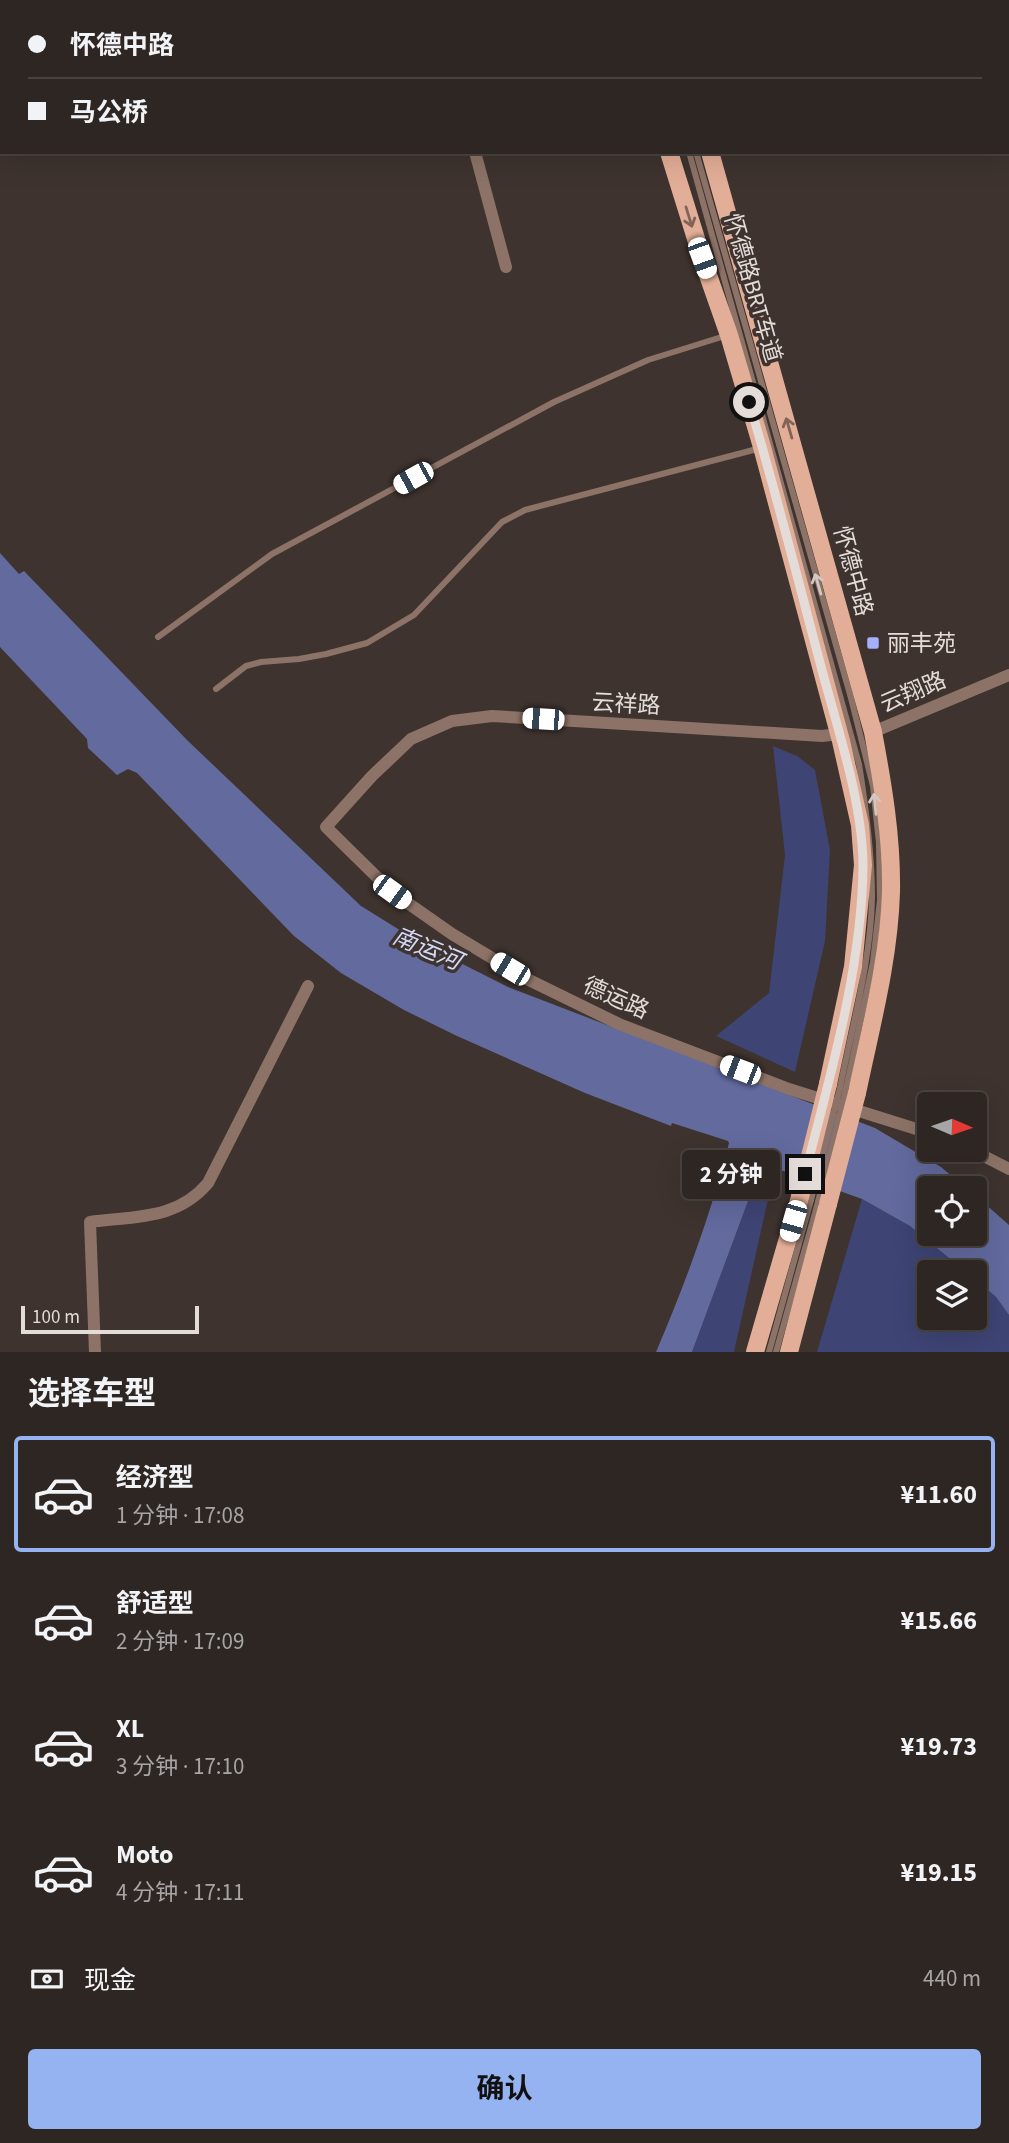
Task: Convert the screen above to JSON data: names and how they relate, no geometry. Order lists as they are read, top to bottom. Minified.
{"streets":{"main road":["怀德中路"],"street":["云翔路","云祥路","德运路"],"lane":["怀德路BRT车道"]},"crossings":[["怀德路BRT车道","怀德中路"],["怀德中路","云翔路"],["云祥路","德运路"]],"water":["南运河"],"places":{"transit":["丽丰苑"]},"scale_bar":"100 m","north":"right","page":{"banner":["怀德中路","马公桥"],"bubble":"2 分钟","scale":"100 m","heading":"选择车型","list":[{"name":"经济型","note":"1 分钟 · 17:08","value":"¥11.60"},{"name":"舒适型","note":"2 分钟 · 17:09","value":"¥15.66"},{"name":"XL","note":"3 分钟 · 17:10","value":"¥19.73"},{"name":"Moto","note":"4 分钟 · 17:11","value":"¥19.15"}],"pay":["现金","440 m"],"buttons":"确认"}}
